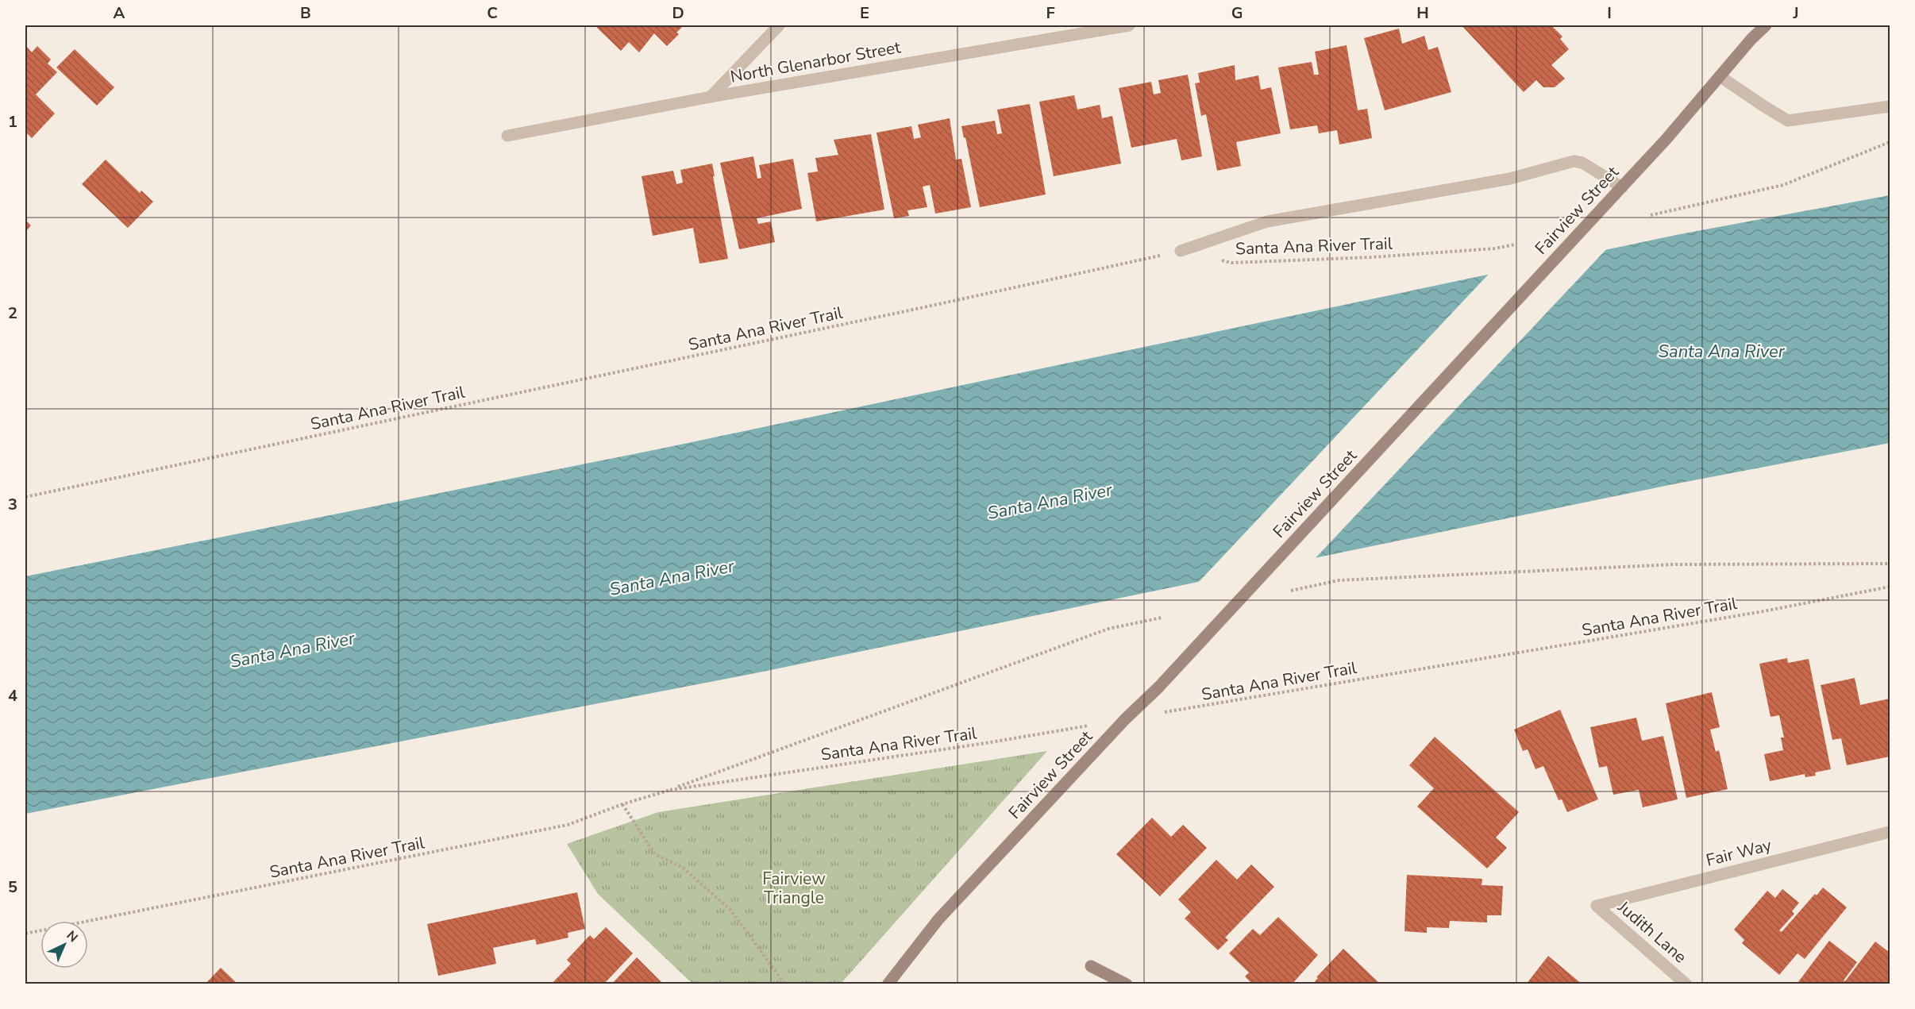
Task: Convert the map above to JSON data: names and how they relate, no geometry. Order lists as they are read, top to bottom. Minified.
{"streets":{"main road":["Fairview Street"],"street":["North Glenarbor Street","Fair Way","Judith Lane"],"path":["Santa Ana River Trail"]},"crossings":[["Fairview Street","Santa Ana River Trail"],["Fair Way","Judith Lane"]],"water":["Santa Ana River"],"parks":["Fairview Triangle"],"north":"top right","grid":{"columns":["A","B","C","D","E","F","G","H","I","J"],"rows":["1","2","3","4","5"]}}
